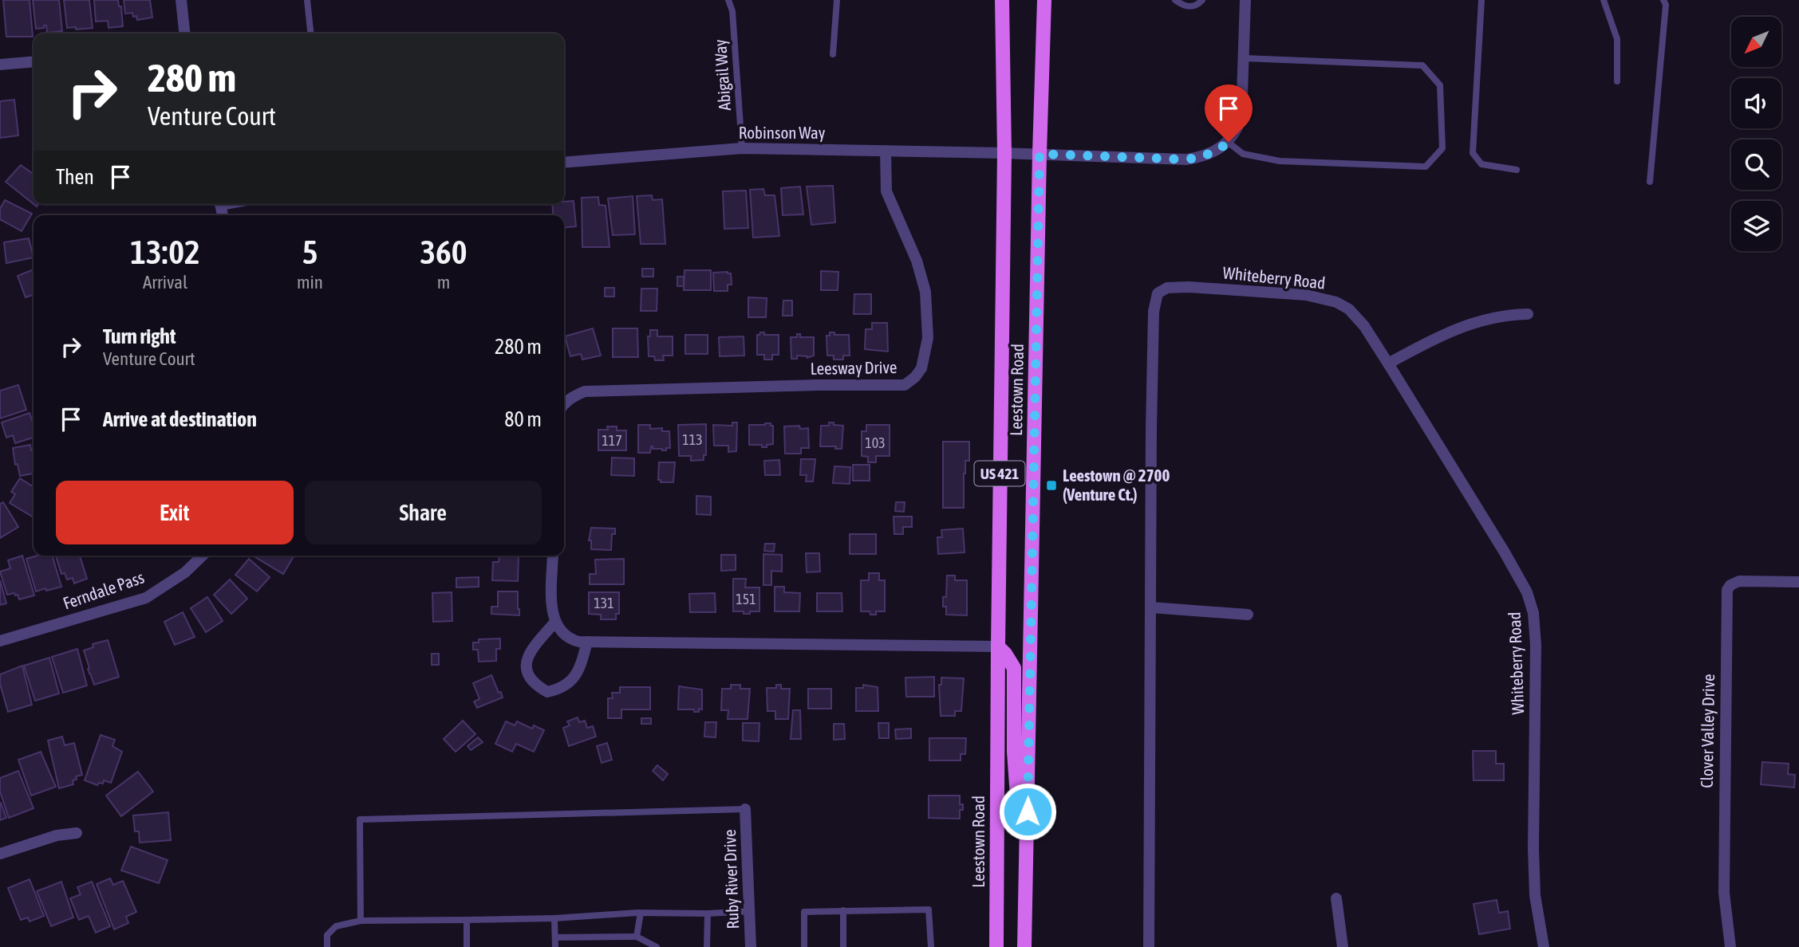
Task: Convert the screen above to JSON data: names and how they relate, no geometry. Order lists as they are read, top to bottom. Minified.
{"streets":{"main road":["Leestown Road","US 421"],"street":["Robinson Way","Whiteberry Road","Leesway Drive","Ferndale Pass","Clover Valley Drive","Ruby River Drive"],"lane":["Abigail Way"]},"crossings":[["Abigail Way","Robinson Way"],["Robinson Way","Leesway Drive"],["Robinson Way","Leestown Road"]],"places":{"transit":["Leestown @ 2700 (Venture Ct.)"]},"house_numbers":["113","117","103","151","131"],"north":"bottom left","page":{"turn":["280 m","Venture Court"],"then":"Then","eta":["13:02","Arrival","5","min","360","m"],"list":[{"name":"Turn right","note":"Venture Court","value":"280 m"},{"name":"Arrive at destination","value":"80 m"}],"buttons":["Exit","Share"]}}
